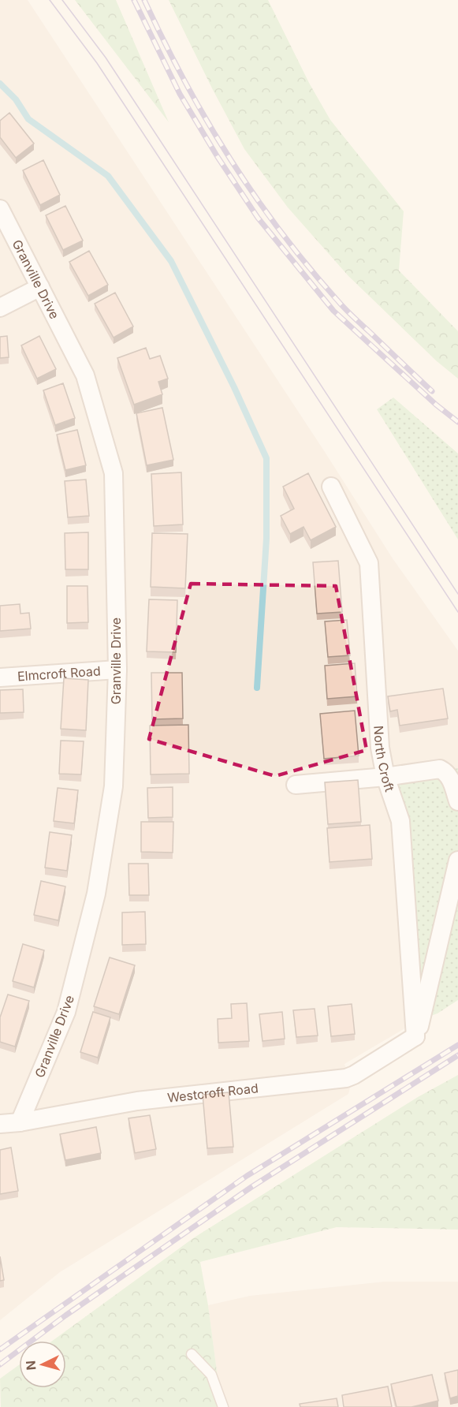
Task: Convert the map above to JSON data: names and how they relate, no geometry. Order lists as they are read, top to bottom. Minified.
{"streets":{"street":["Granville Drive","Elmcroft Road","North Croft","Westcroft Road"]},"crossings":[["Granville Drive","Elmcroft Road"],["Granville Drive","Westcroft Road"],["North Croft","Westcroft Road"]],"north":"left"}
